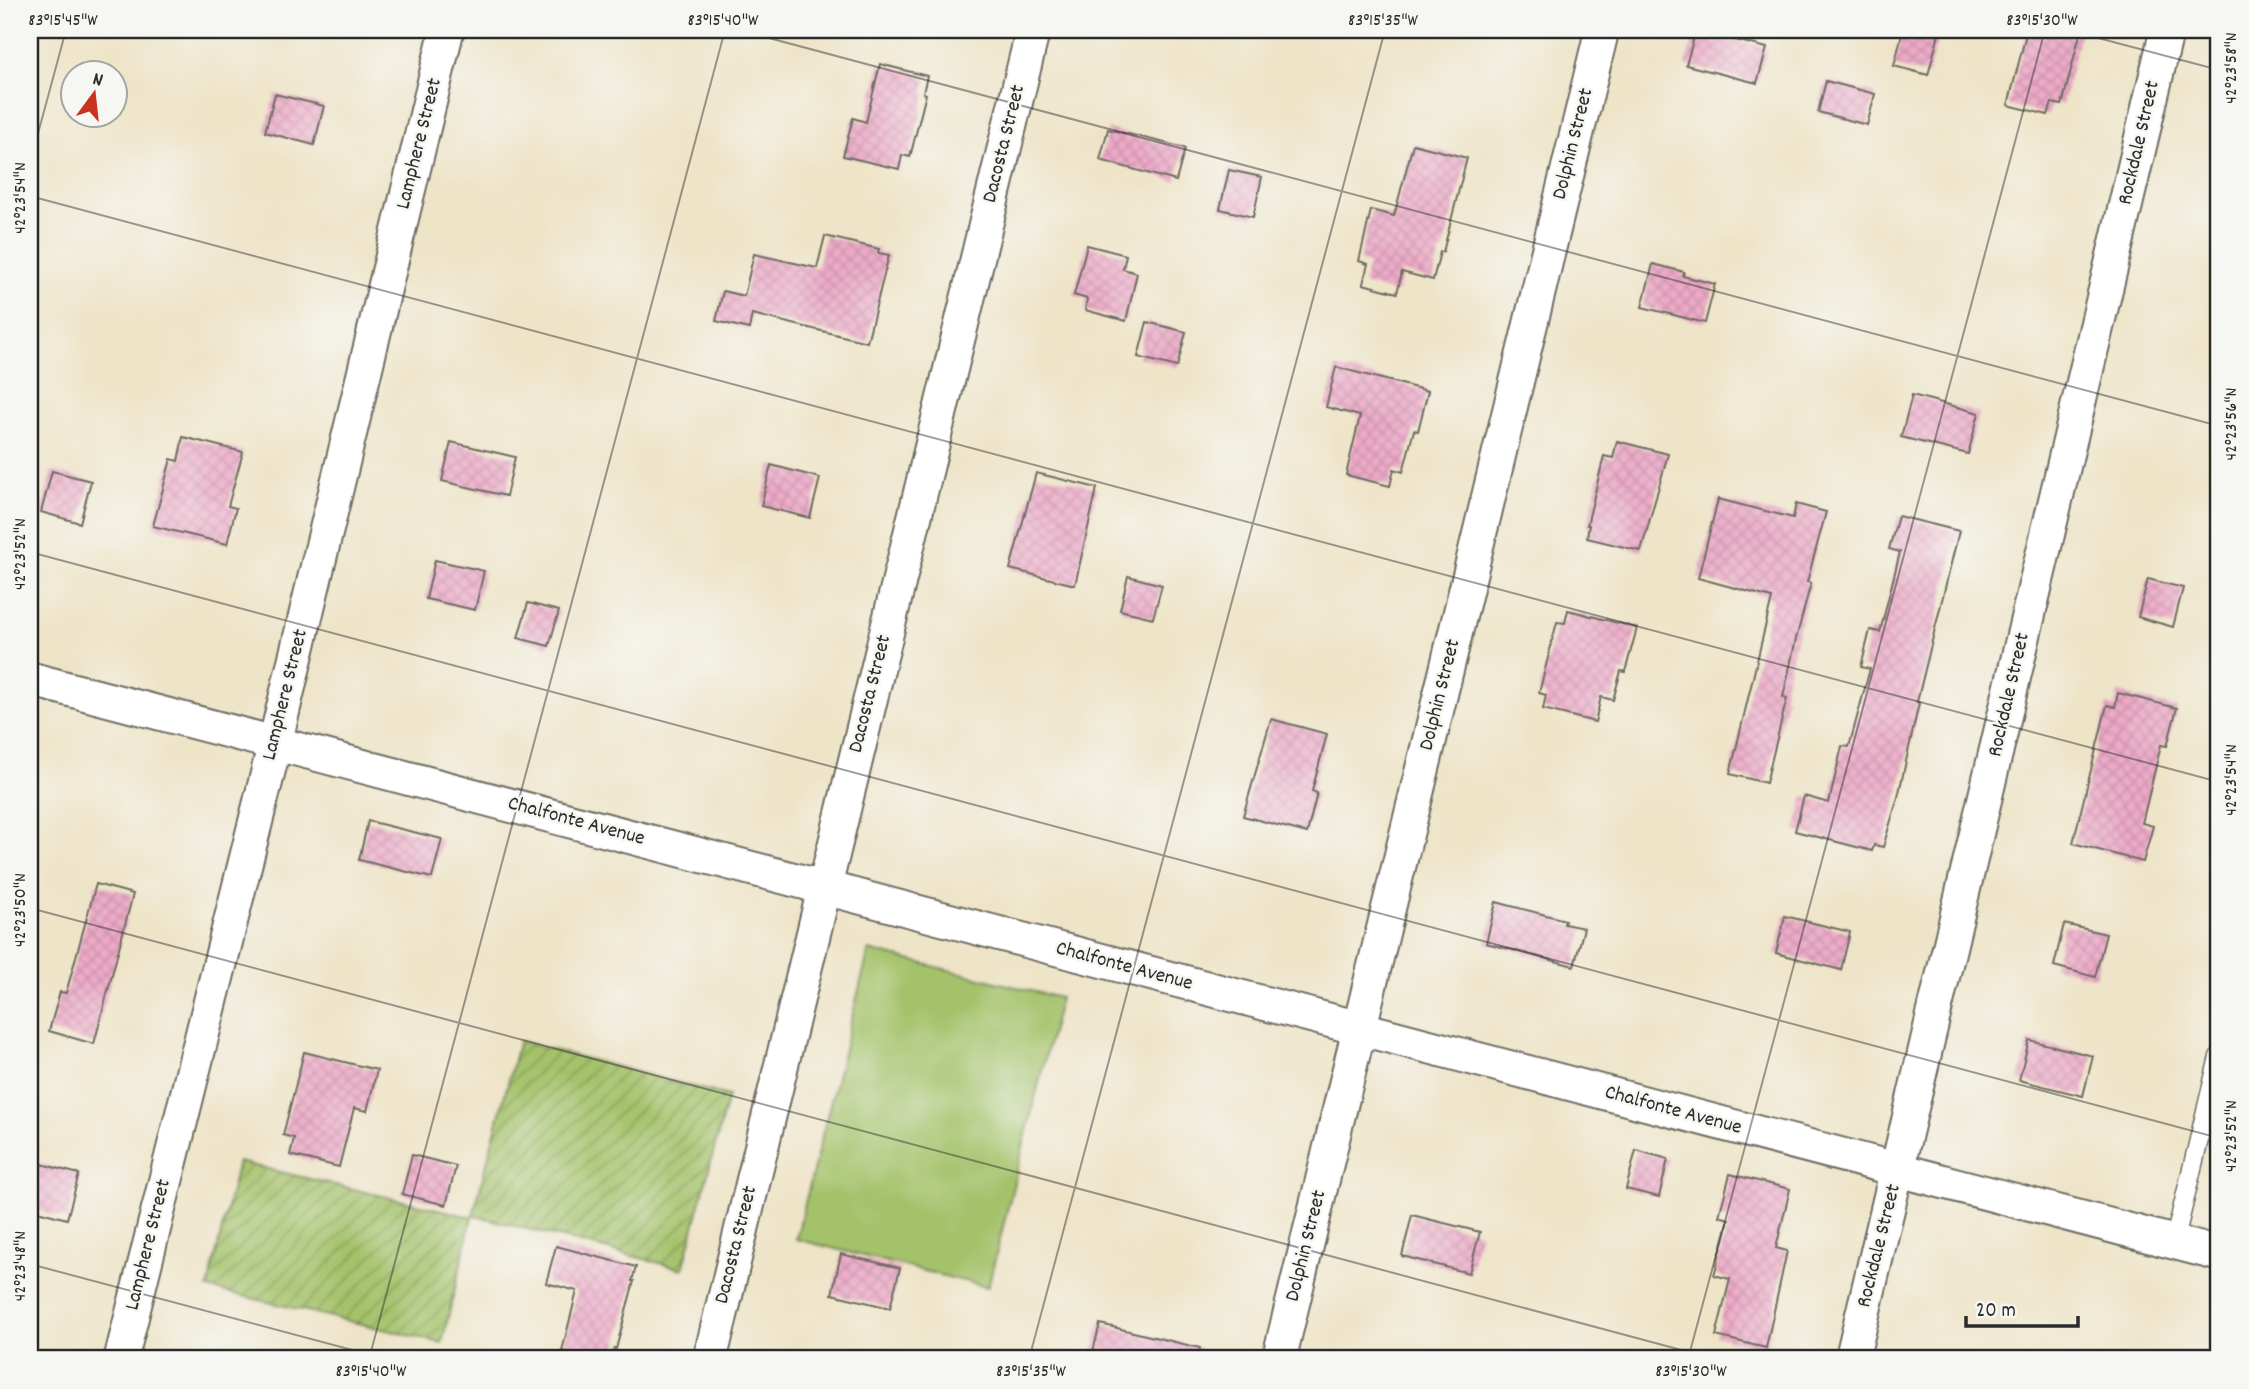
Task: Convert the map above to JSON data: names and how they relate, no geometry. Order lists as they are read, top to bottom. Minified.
{"streets":{"street":["Rockdale Street","Lamphere Street","Dacosta Street","Dolphin Street","Chalfonte Avenue"]},"crossings":[["Rockdale Street","Chalfonte Avenue"],["Lamphere Street","Chalfonte Avenue"],["Dacosta Street","Chalfonte Avenue"],["Dolphin Street","Chalfonte Avenue"]],"scale_bar":"20 m","north":"top","coordinates":["83°15'45\"W","83°15'40\"W","83°15'35\"W","83°15'30\"W","42°23'58\"N","42°23'54\"N","42°23'56\"N","42°23'52\"N","42°23'50\"N","42°23'48\"N"]}
